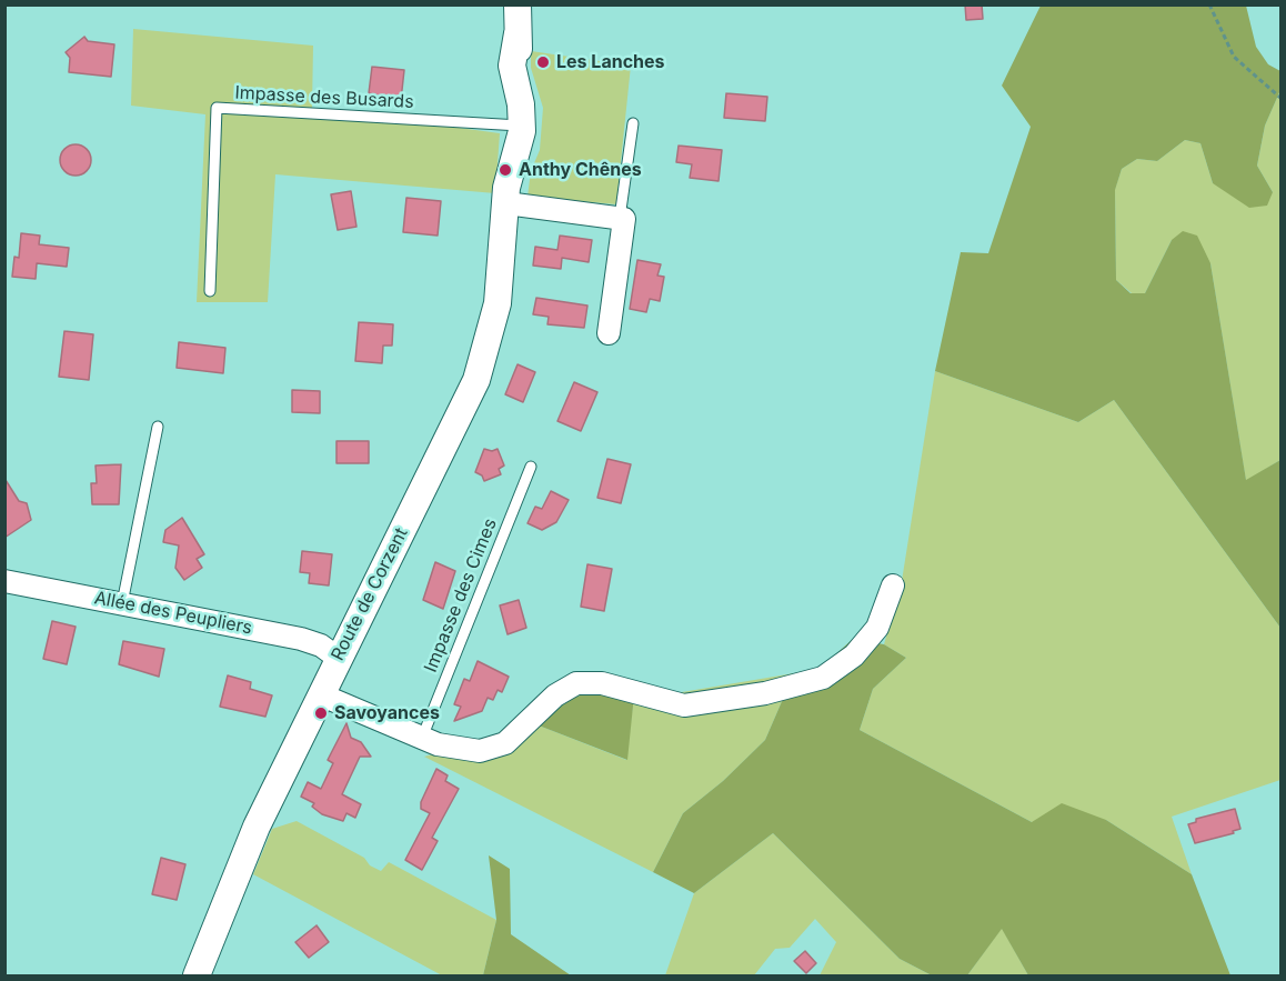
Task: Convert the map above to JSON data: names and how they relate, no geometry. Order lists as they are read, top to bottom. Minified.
{"streets":{"street":["Route de Corzent","Allée des Peupliers"],"lane":["Impasse des Busards","Impasse des Cimes"]},"crossings":[["Impasse des Busards","Route de Corzent"],["Route de Corzent","Allée des Peupliers"]],"places":["Les Lanches","Anthy Chênes","Savoyances"]}
